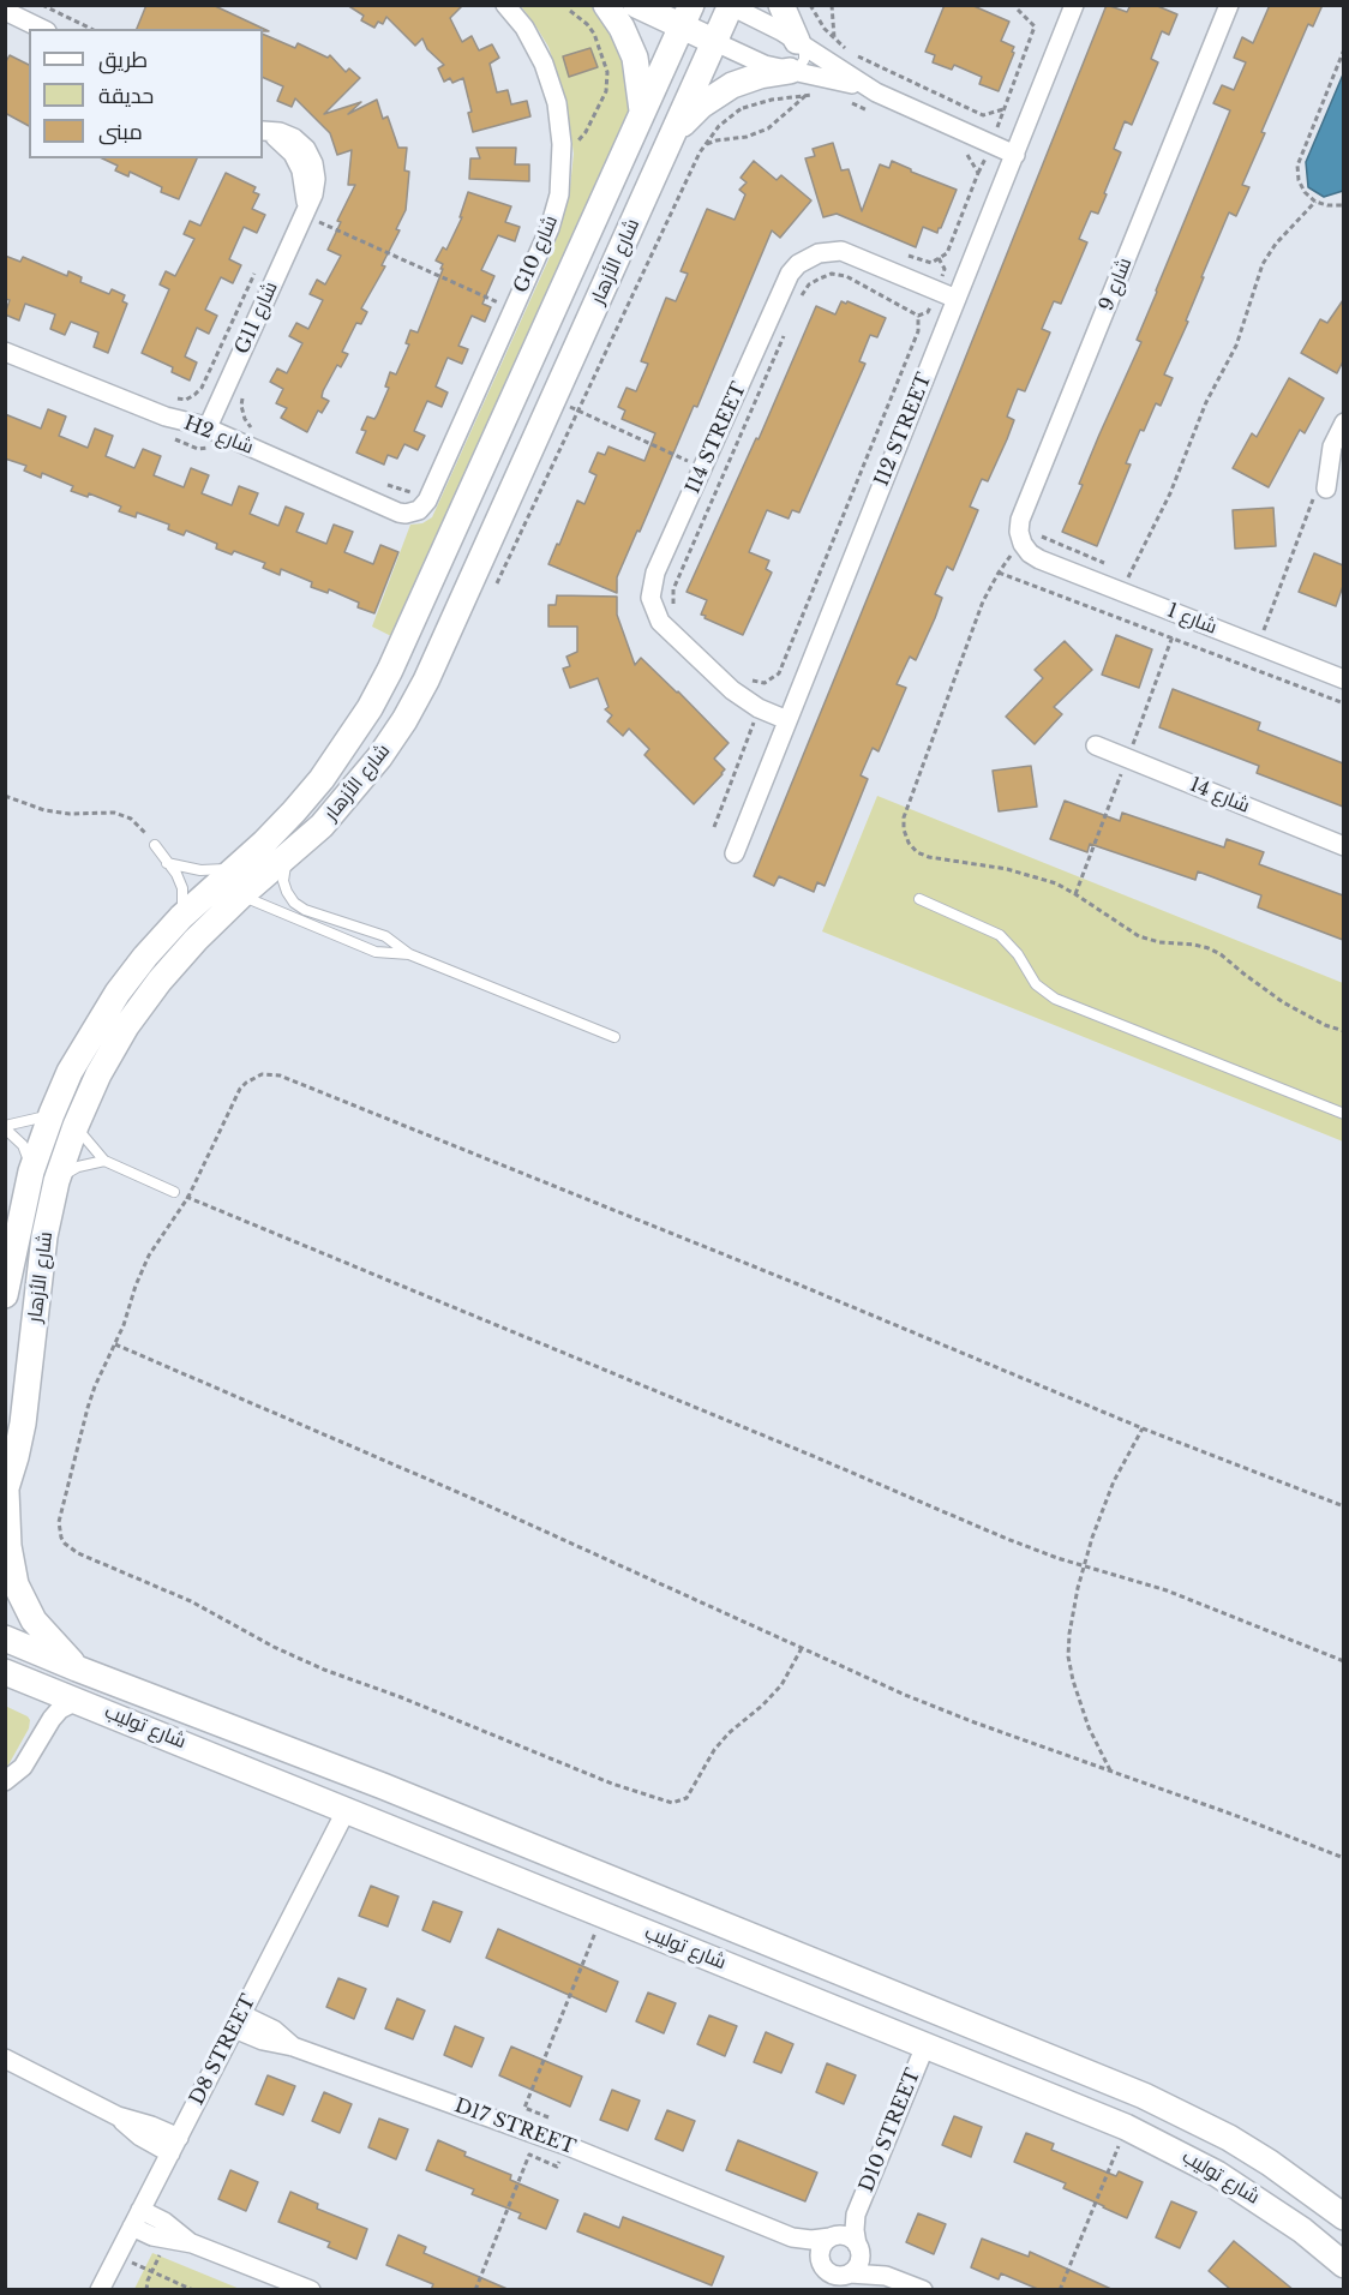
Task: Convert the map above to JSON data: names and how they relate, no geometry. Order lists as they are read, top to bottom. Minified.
{"streets":{"street":["G10 شارع","شارع الأزهار","شارع 9","G11 شارع","I12 STREET","H2 شارع","I14 STREET","شارع 1","شارع 14","شارع توليب","D8 STREET","D17 STREET","D10 STREET"]},"crossings":[["G10 شارع","H2 شارع"],["شارع 9","شارع 1"],["G11 شارع","H2 شارع"],["I12 STREET","I14 STREET"],["شارع توليب","D8 STREET"],["شارع توليب","D10 STREET"],["D8 STREET","D17 STREET"],["D17 STREET","D10 STREET"]],"legend":["طريق","حديقة","مبنى"]}
